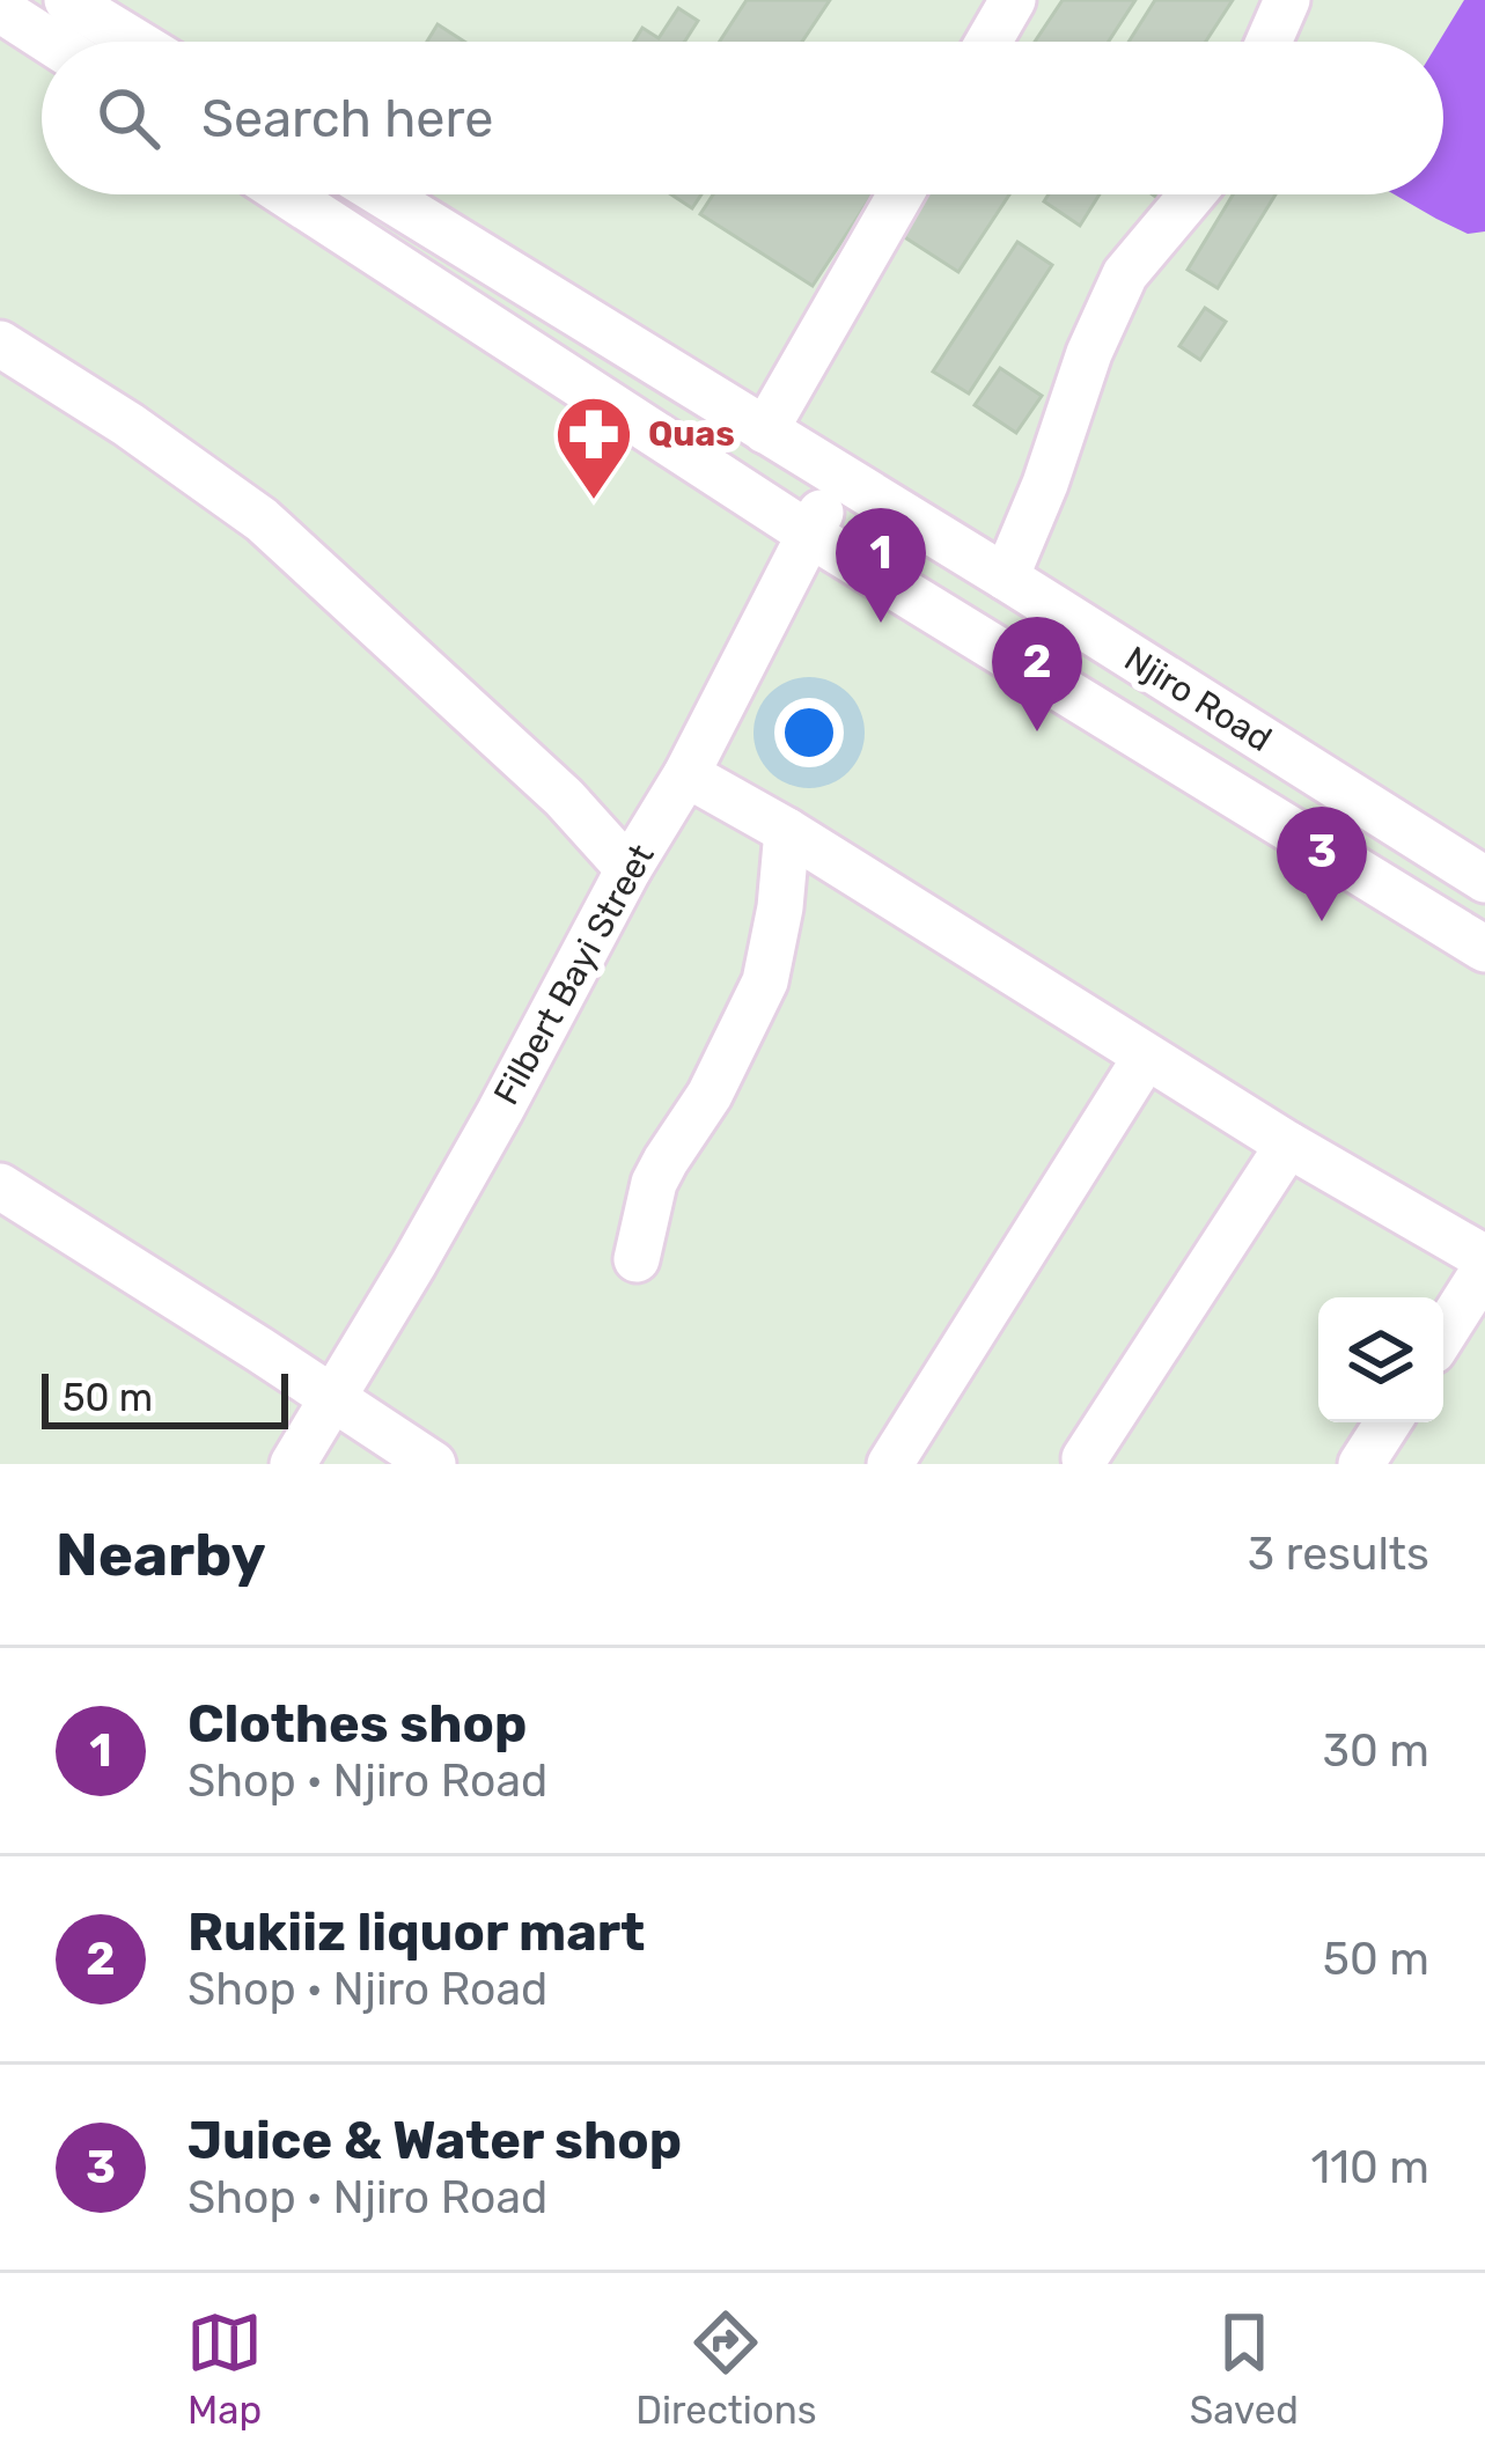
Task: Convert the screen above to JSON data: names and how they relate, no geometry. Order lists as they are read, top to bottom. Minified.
{"streets":{"street":["Njiro Road","Filbert Bayi Street"]},"crossings":[["Njiro Road","Filbert Bayi Street"]],"places":{"pharmacy":["Quas"]},"scale_bar":"50 m","page":{"search":"Search here","pins":["1","2","3"],"scale":"50 m","heading":["Nearby","3 results"],"list":[{"mark":"1","name":"Clothes shop","note":"Shop · Njiro Road","value":"30 m"},{"mark":"2","name":"Rukiiz liquor mart","note":"Shop · Njiro Road","value":"50 m"},{"mark":"3","name":"Juice & Water shop","note":"Shop · Njiro Road","value":"110 m"}],"nav":["Map","Directions","Saved"]}}
